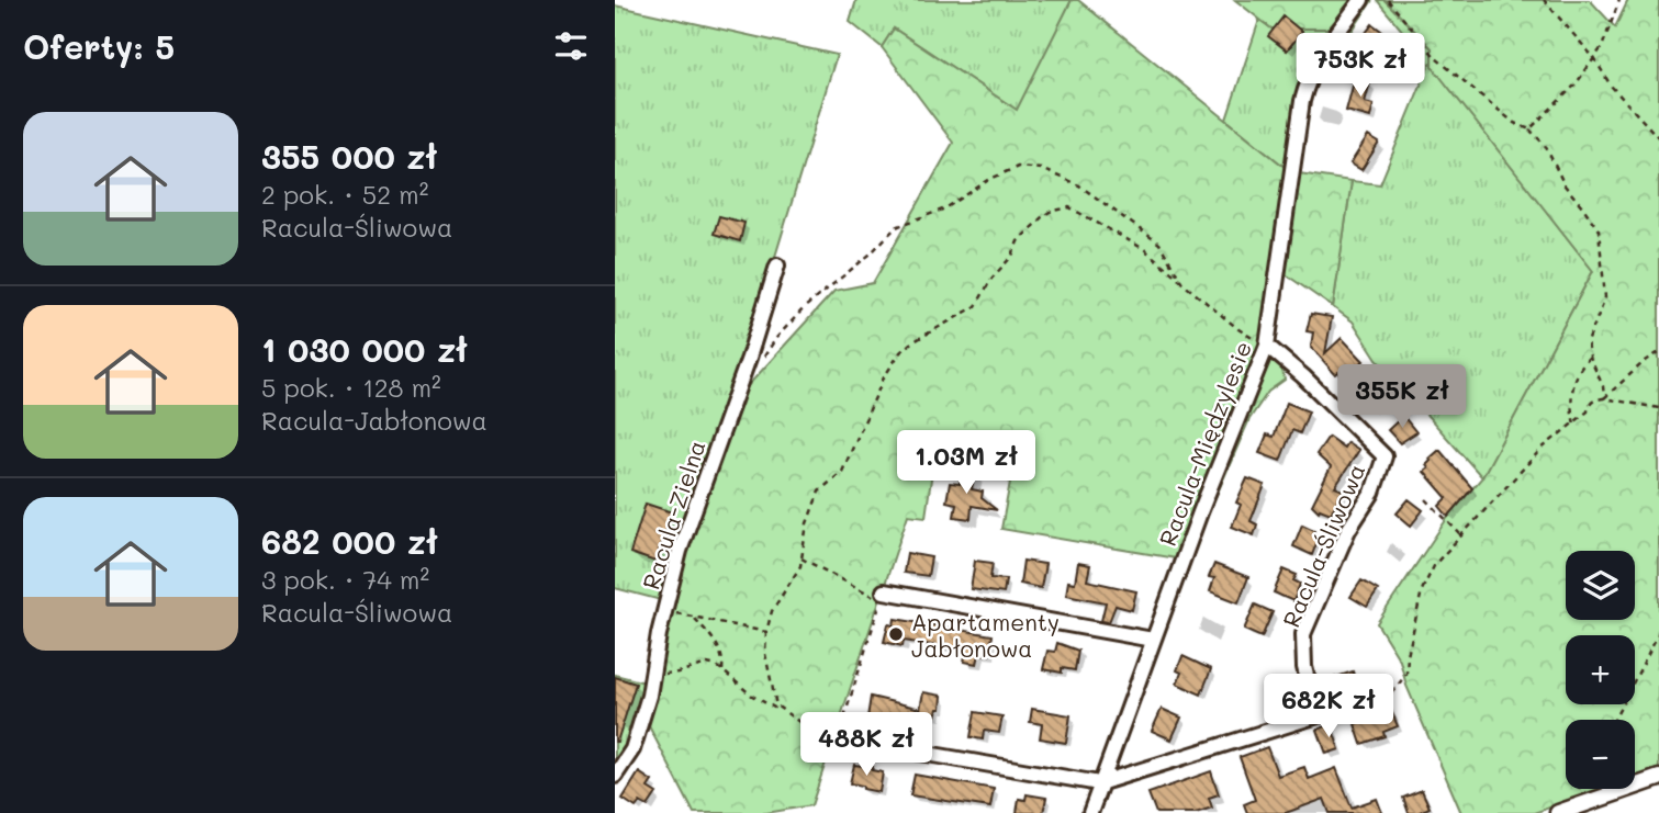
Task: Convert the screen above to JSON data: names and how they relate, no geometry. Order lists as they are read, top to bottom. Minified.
{"streets":{"street":["Racula-Międzylesie","Racula-Zielna","Racula-Śliwowa"]},"crossings":[["Racula-Międzylesie","Racula-Śliwowa"]],"places":["Apartamenty Jabłonowa"],"page":{"heading":"Oferty: 5","price":["753K zł","355K zł","1.03M zł","682K zł","488K zł"],"list":[{"name":"355 000 zł","note":"2 pok. · 52 m² · Racula-Śliwowa"},{"name":"1 030 000 zł","note":"5 pok. · 128 m² · Racula-Jabłonowa"},{"name":"682 000 zł","note":"3 pok. · 74 m² · Racula-Śliwowa"}],"map_buttons":["+","−"]}}
